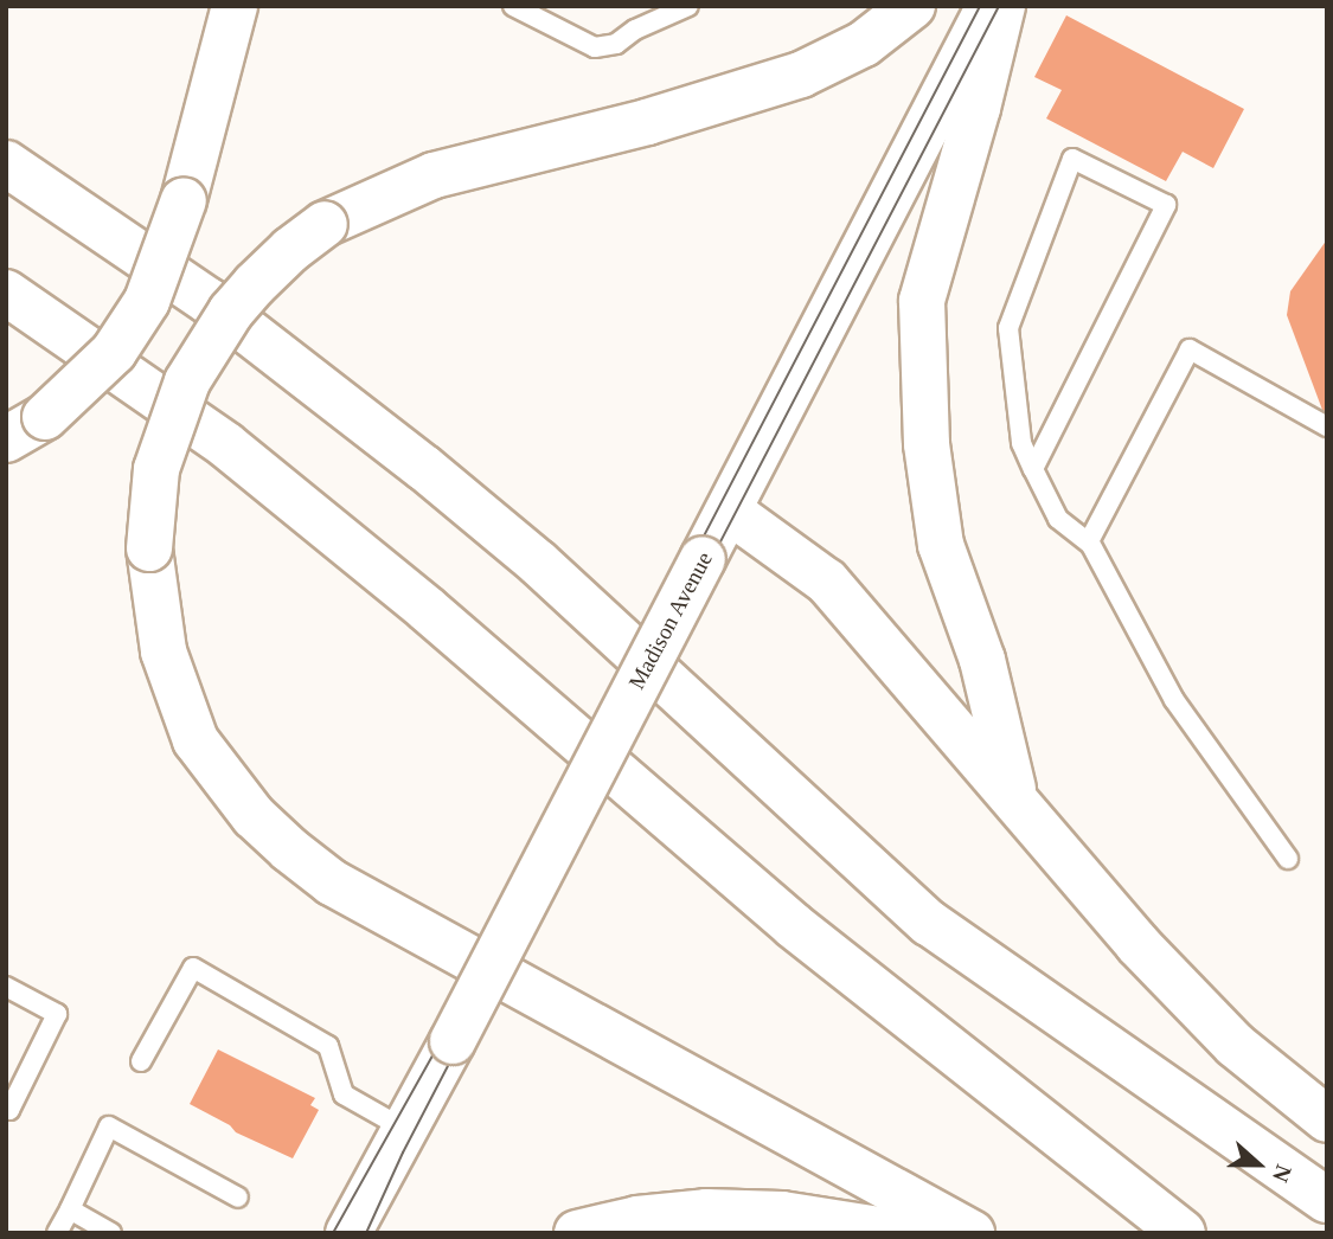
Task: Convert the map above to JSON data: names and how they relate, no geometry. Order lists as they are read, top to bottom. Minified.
{"streets":{"main road":["Madison Avenue"]},"north":"right"}
